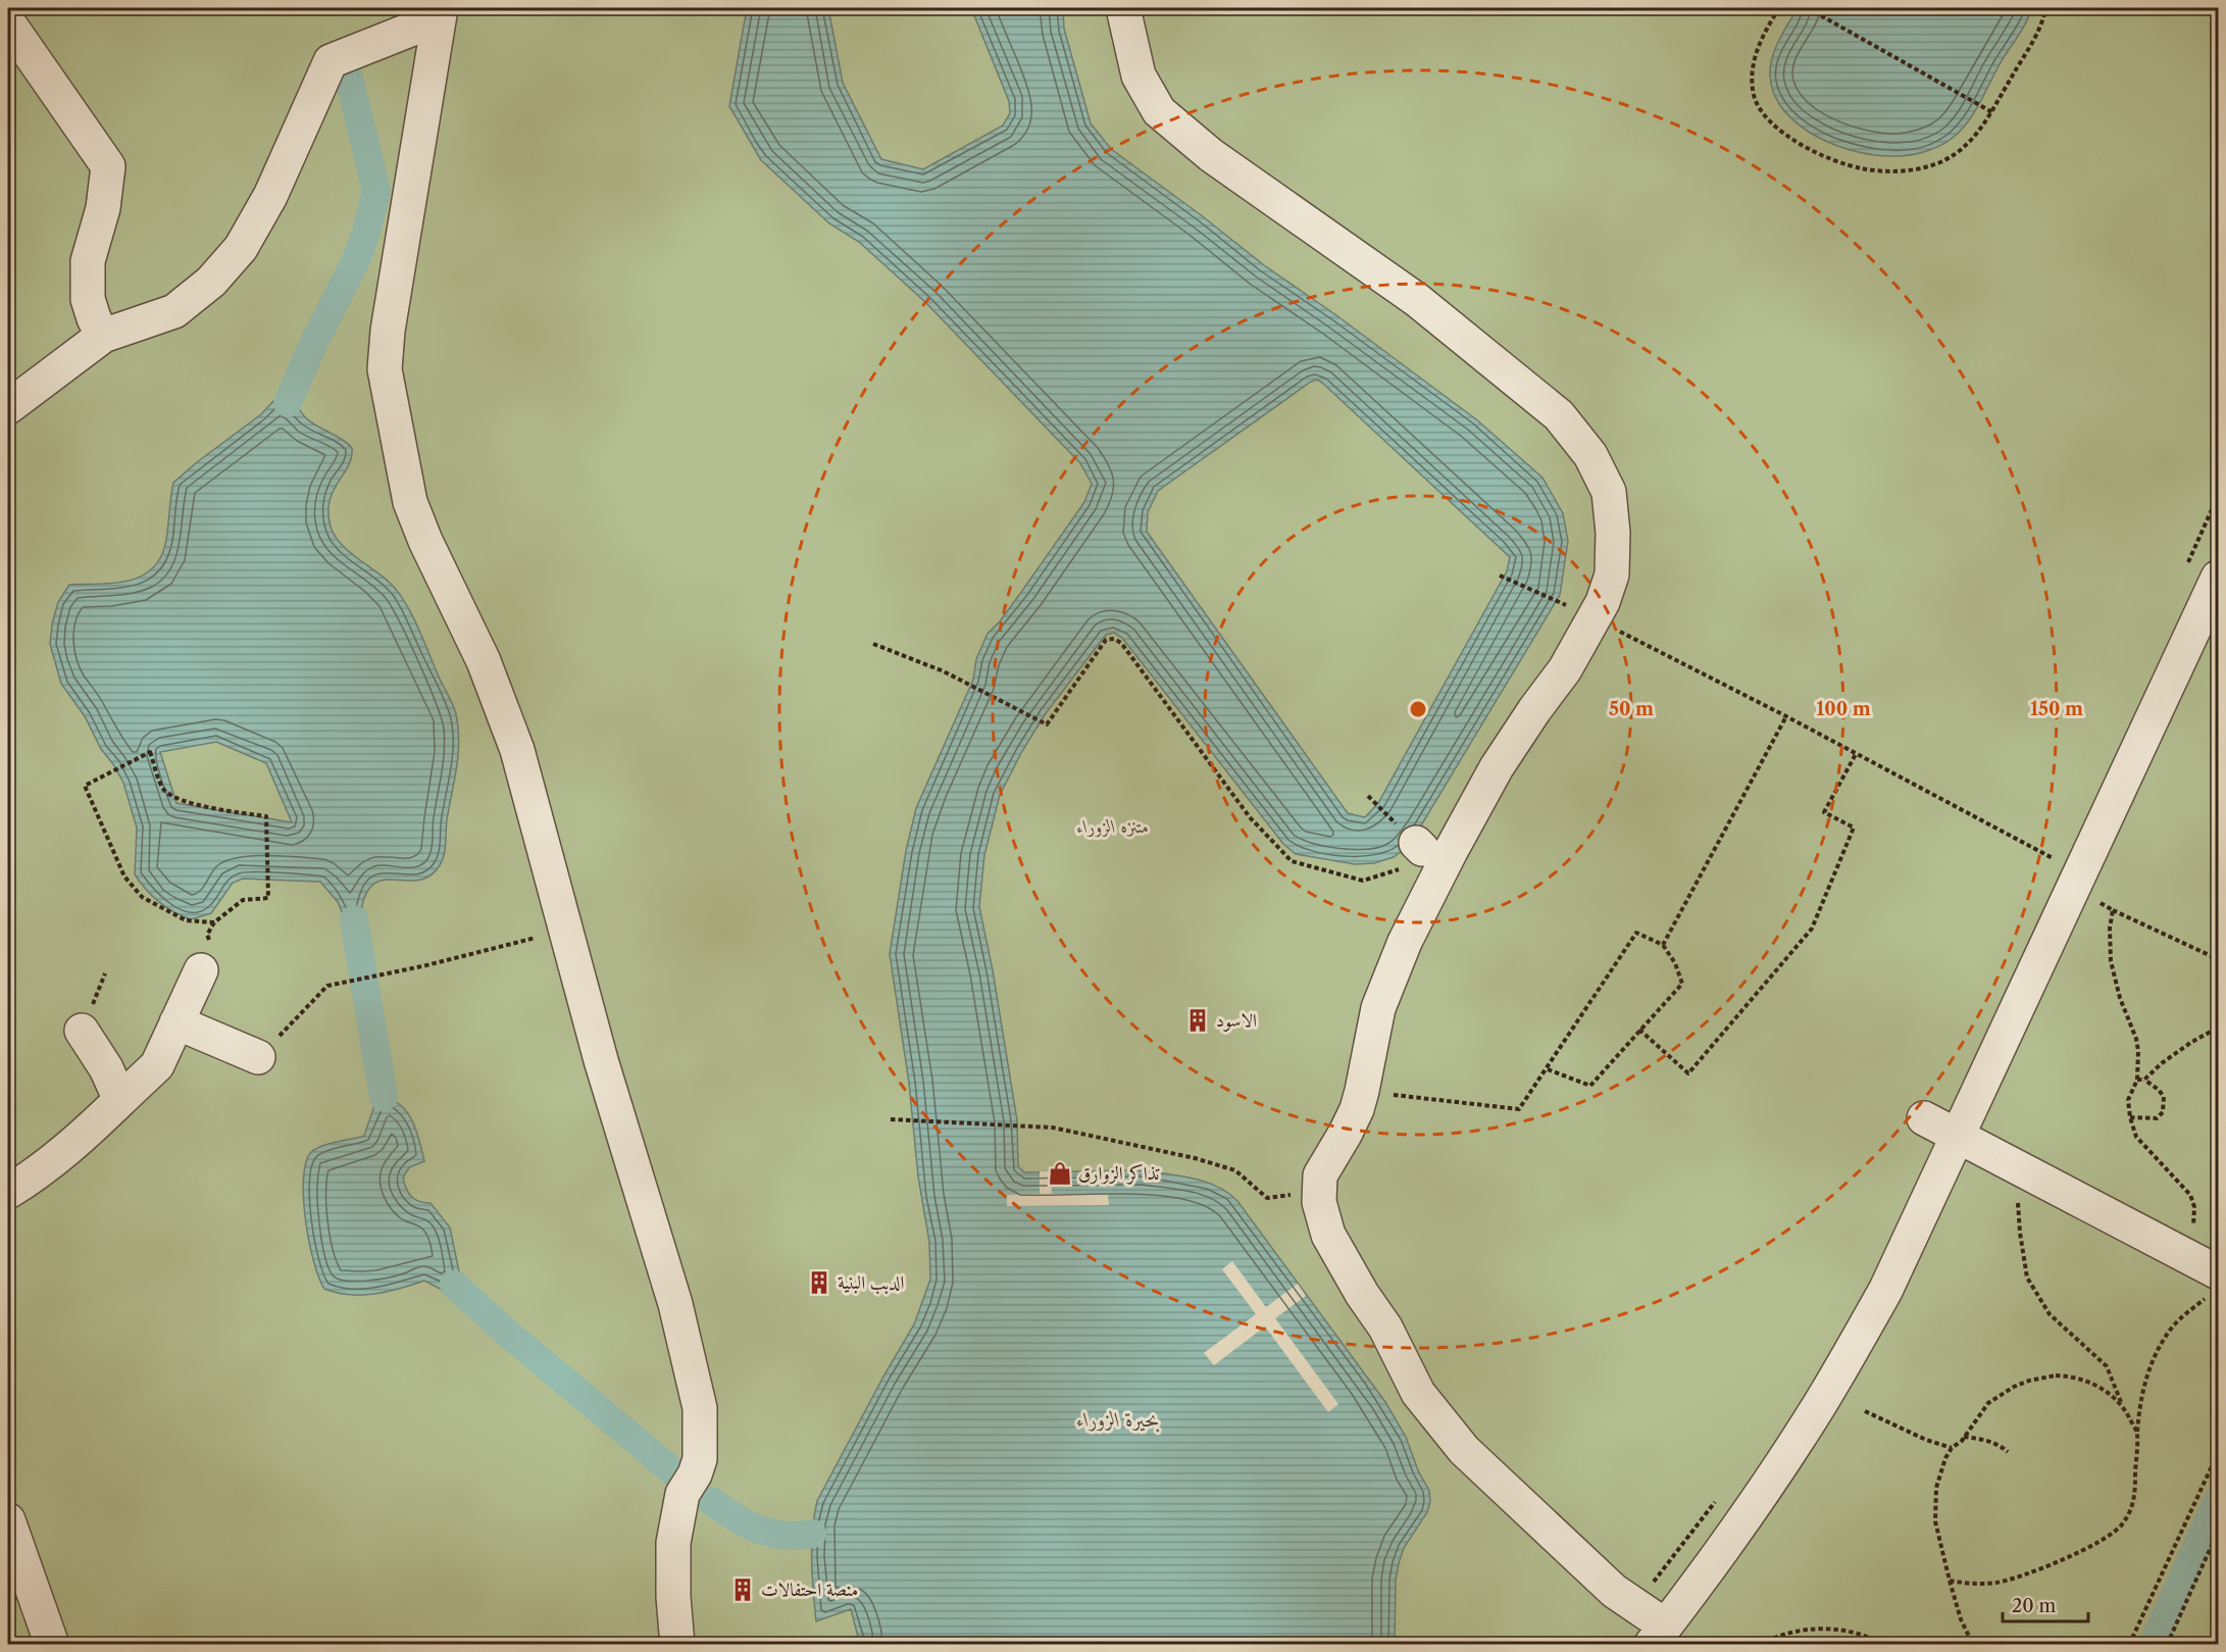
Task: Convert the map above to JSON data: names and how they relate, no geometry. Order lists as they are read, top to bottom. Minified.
{"water":["بحيرة الزوراء"],"parks":["متنزه الزوراء"],"places":{"building":["الاسود","الدبب البنية","منصة احتفالات"],"shop":["تذاكر الزوارق"]},"scale_bar":"20 m","rings":["50 m","100 m","150 m"]}
